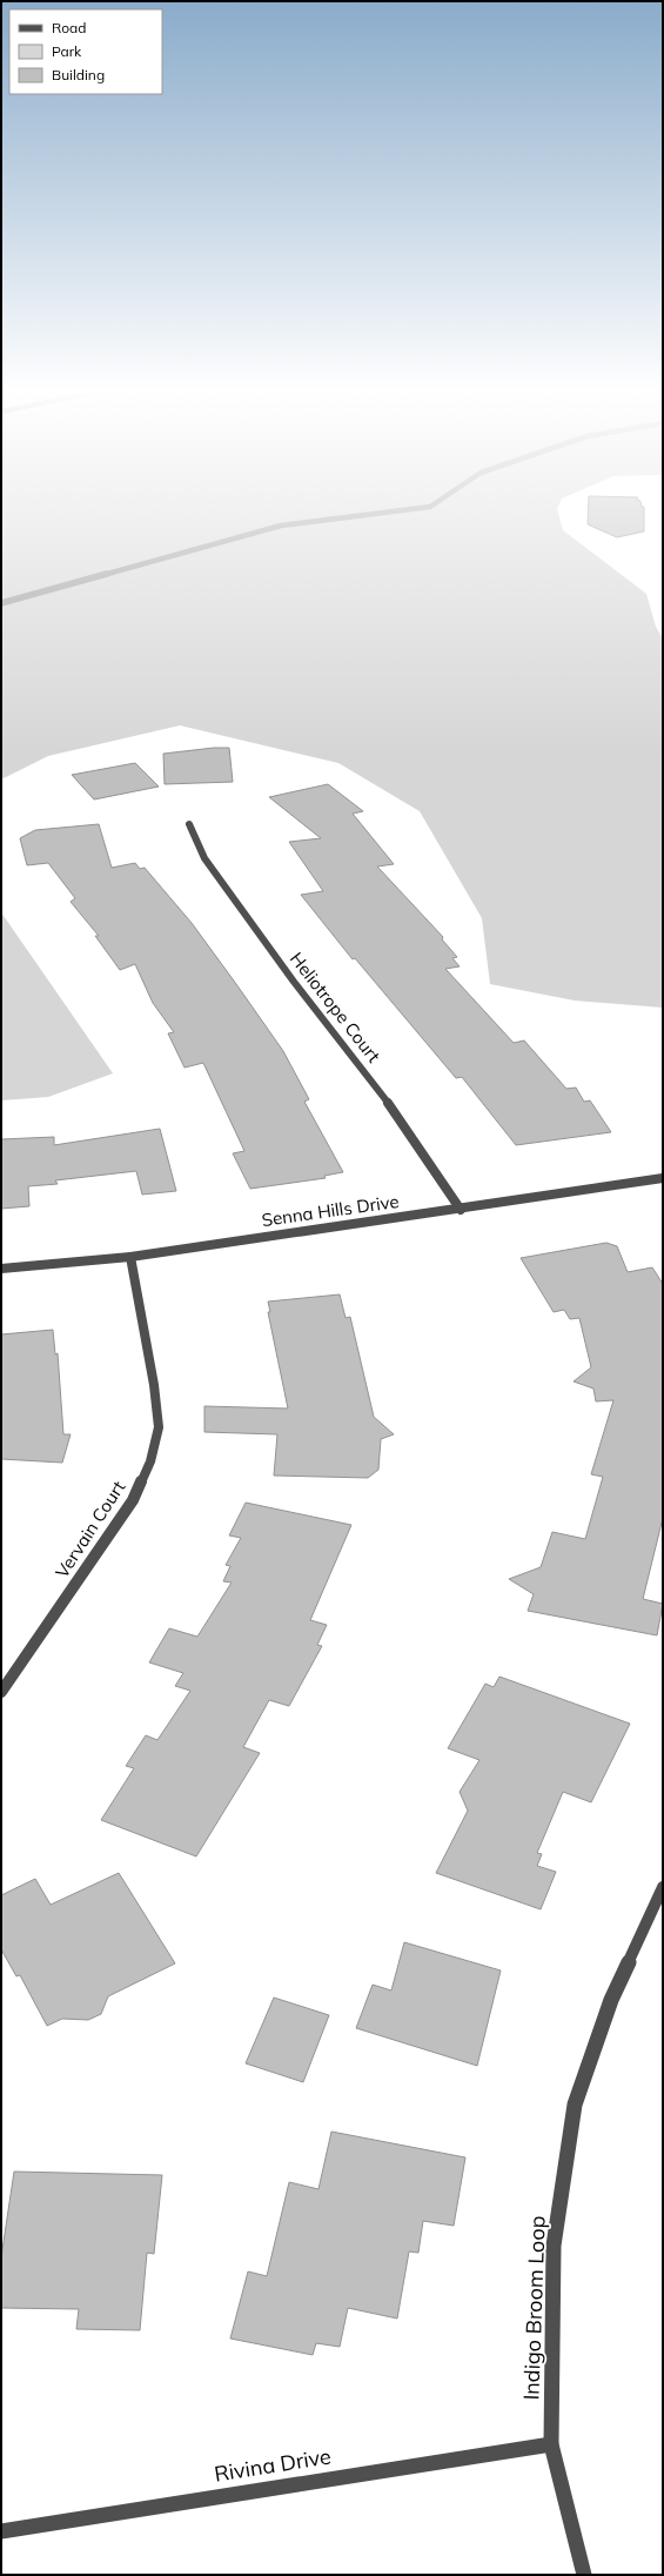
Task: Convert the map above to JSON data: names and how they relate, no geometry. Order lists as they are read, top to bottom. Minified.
{"streets":{"street":["Heliotrope Court","Senna Hills Drive","Vervain Court","Indigo Broom Loop","Rivina Drive"]},"crossings":[["Heliotrope Court","Senna Hills Drive"],["Senna Hills Drive","Vervain Court"],["Indigo Broom Loop","Rivina Drive"]],"legend":["Road","Park","Building"]}
